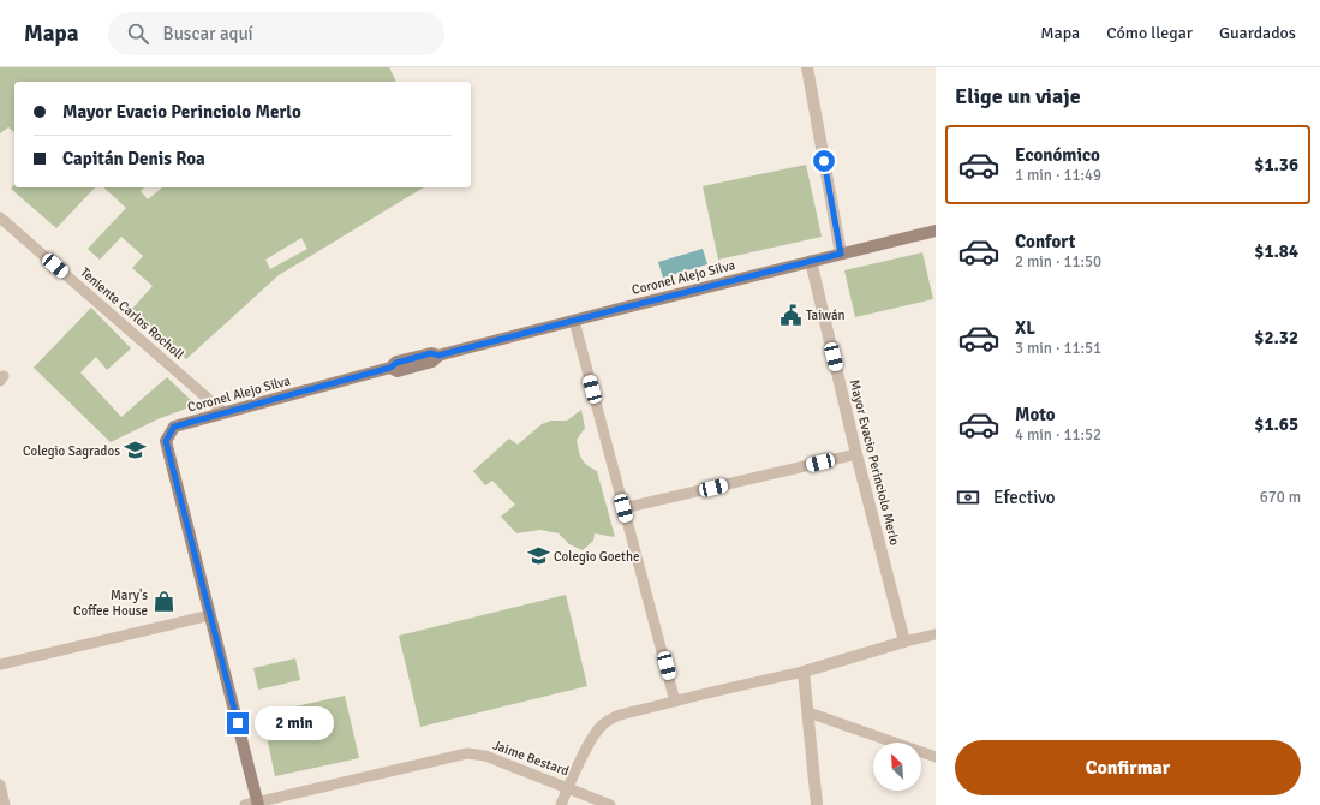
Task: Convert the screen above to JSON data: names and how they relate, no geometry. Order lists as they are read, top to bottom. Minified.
{"streets":{"main road":["Coronel Alejo Silva"],"street":["Teniente Carlos Rocholl","Mayor Evacio Perinciolo Merlo","Jaime Bestard"]},"crossings":[["Coronel Alejo Silva","Teniente Carlos Rocholl"],["Coronel Alejo Silva","Mayor Evacio Perinciolo Merlo"],["Coronel Alejo Silva","Jaime Bestard"],["Mayor Evacio Perinciolo Merlo","Jaime Bestard"]],"places":{"public building":["Taiwán"],"school or university":["Colegio Sagrados","Colegio Goethe"],"shop":["Mary's Coffee House"]},"north":"top left","page":{"header":"Mapa","search":"Buscar aquí","nav":["Mapa","Cómo llegar","Guardados"],"heading":"Elige un viaje","banner":["Mayor Evacio Perinciolo Merlo","Capitán Denis Roa"],"list":[{"name":"Económico","note":"1 min · 11:49","value":"$1.36"},{"name":"Confort","note":"2 min · 11:50","value":"$1.84"},{"name":"XL","note":"3 min · 11:51","value":"$2.32"},{"name":"Moto","note":"4 min · 11:52","value":"$1.65"}],"pay":["Efectivo","670 m"],"bubble":"2 min","buttons":"Confirmar"}}
